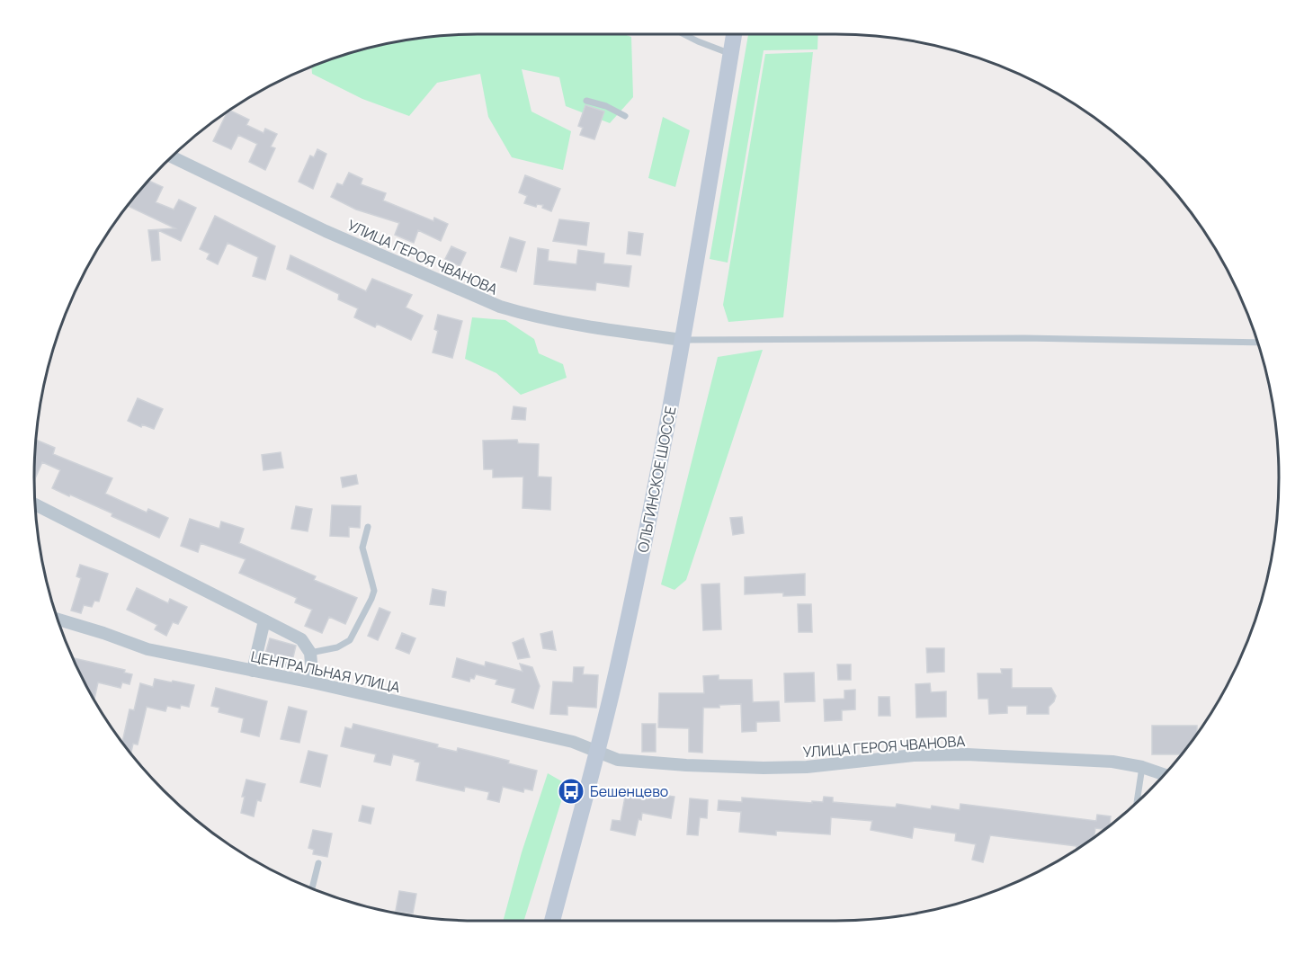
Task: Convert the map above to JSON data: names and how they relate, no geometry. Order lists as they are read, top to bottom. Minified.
{"streets":{"main road":["ОЛЬГИНСКОЕ ШОССЕ"],"street":["УЛИЦА ГЕРОЯ ЧВАНОВА","ЦЕНТРАЛЬНАЯ УЛИЦА"]},"crossings":[["УЛИЦА ГЕРОЯ ЧВАНОВА","ОЛЬГИНСКОЕ ШОССЕ"],["УЛИЦА ГЕРОЯ ЧВАНОВА","ЦЕНТРАЛЬНАЯ УЛИЦА"],["ОЛЬГИНСКОЕ ШОССЕ","ЦЕНТРАЛЬНАЯ УЛИЦА"]],"places":{"bus stop":["Бешенцево"]}}
